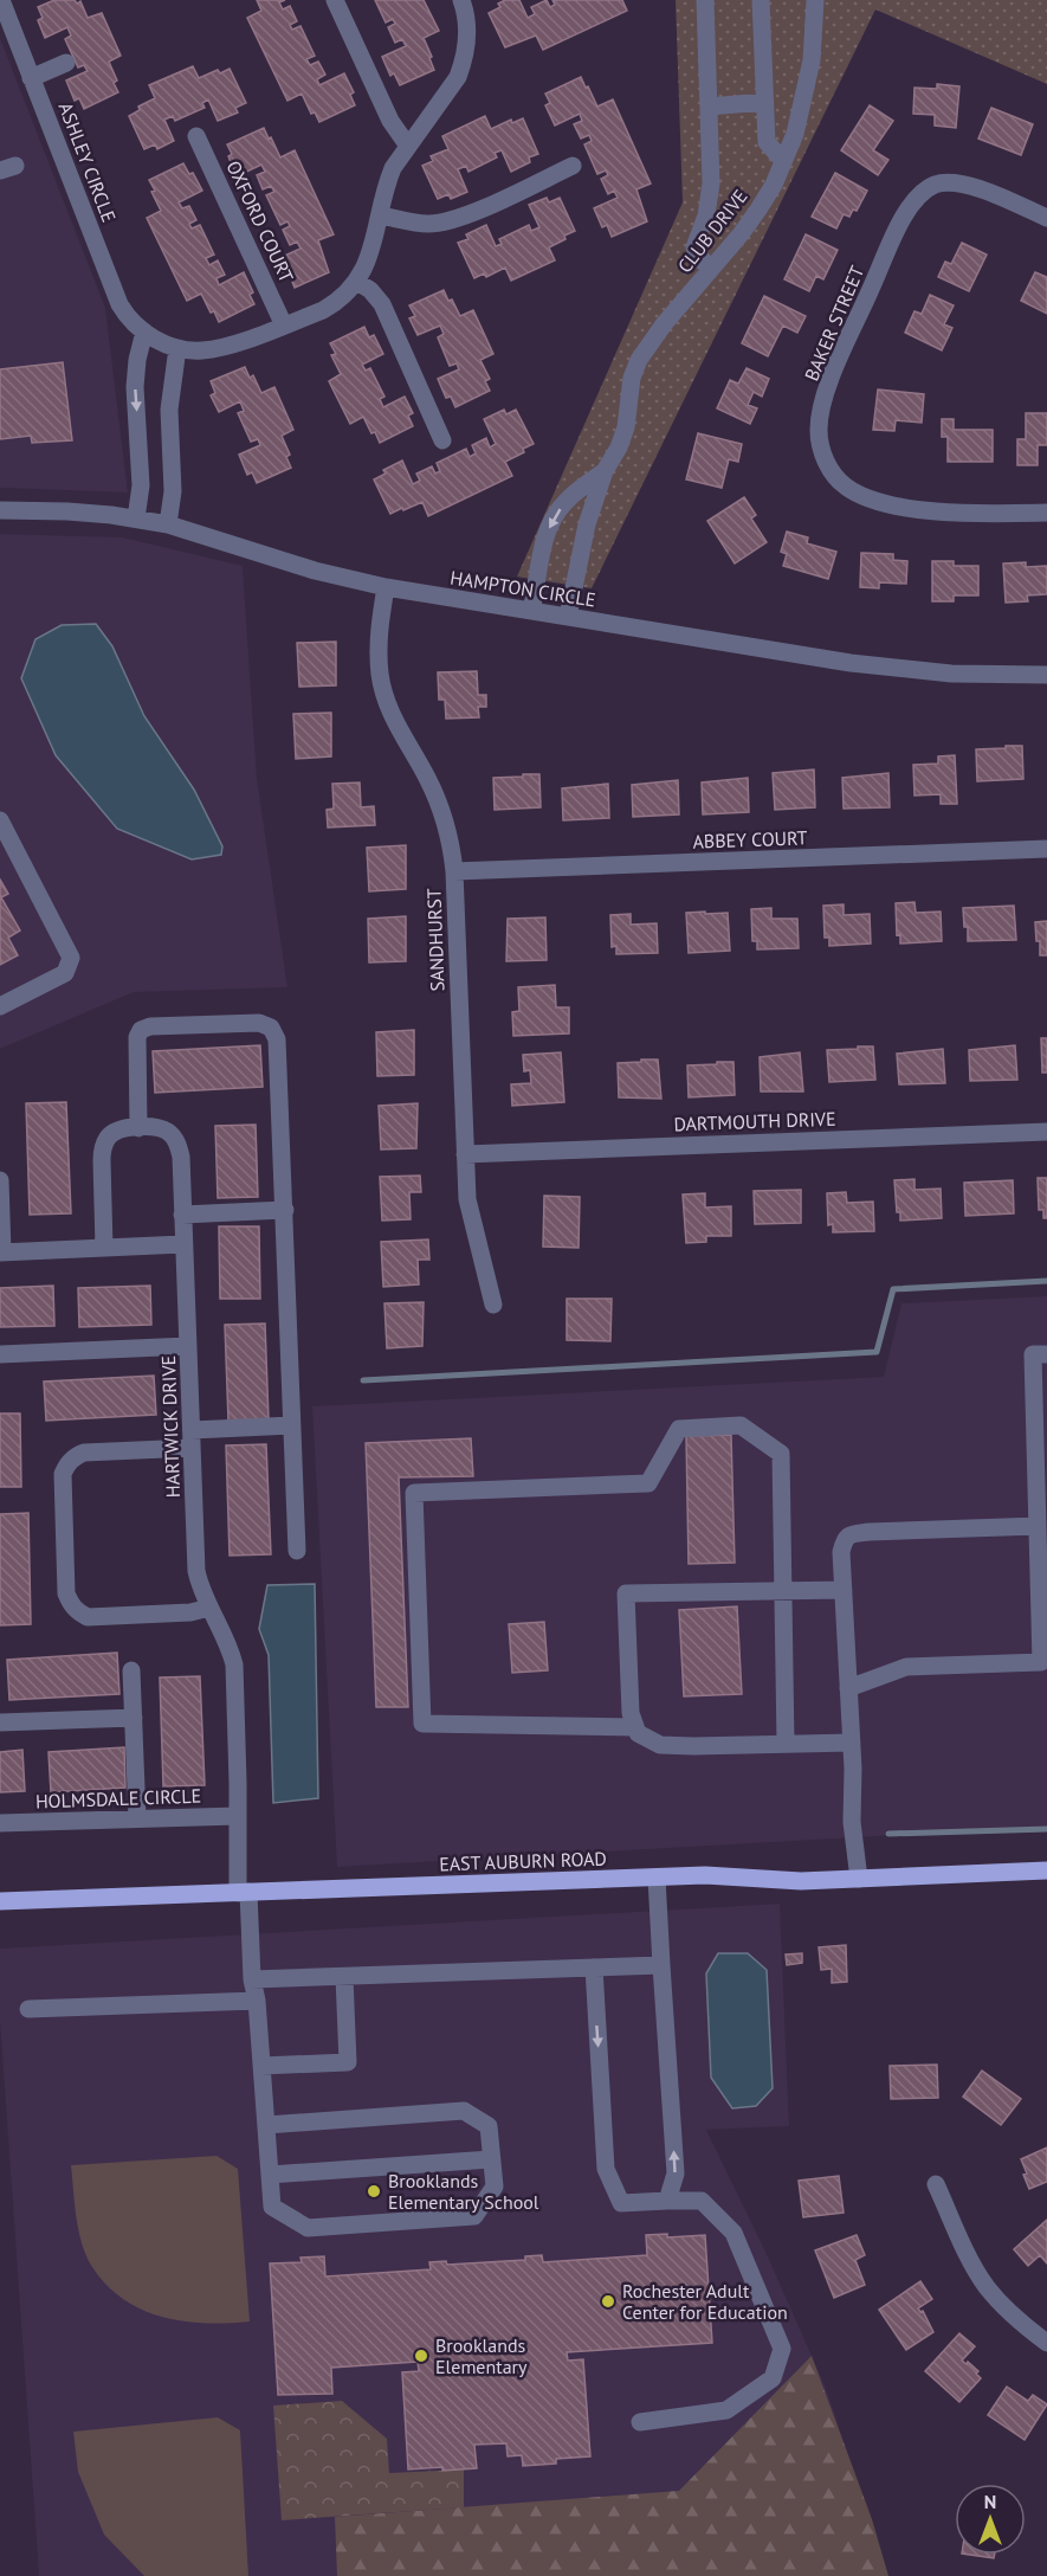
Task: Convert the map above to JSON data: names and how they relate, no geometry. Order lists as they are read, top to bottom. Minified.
{"streets":{"main road":["EAST AUBURN ROAD"],"street":["ASHLEY CIRCLE","OXFORD COURT","CLUB DRIVE","BAKER STREET","HAMPTON CIRCLE","ABBEY COURT","SANDHURST","DARTMOUTH DRIVE","HARTWICK DRIVE","HOLMSDALE CIRCLE"]},"crossings":[["ASHLEY CIRCLE","OXFORD COURT"],["CLUB DRIVE","HAMPTON CIRCLE"],["HAMPTON CIRCLE","SANDHURST"],["ABBEY COURT","SANDHURST"],["SANDHURST","DARTMOUTH DRIVE"],["HARTWICK DRIVE","HOLMSDALE CIRCLE"],["HARTWICK DRIVE","EAST AUBURN ROAD"]],"places":["Brooklands Elementary School","Rochester Adult Center for Education","Brooklands Elementary"],"north":"top"}
